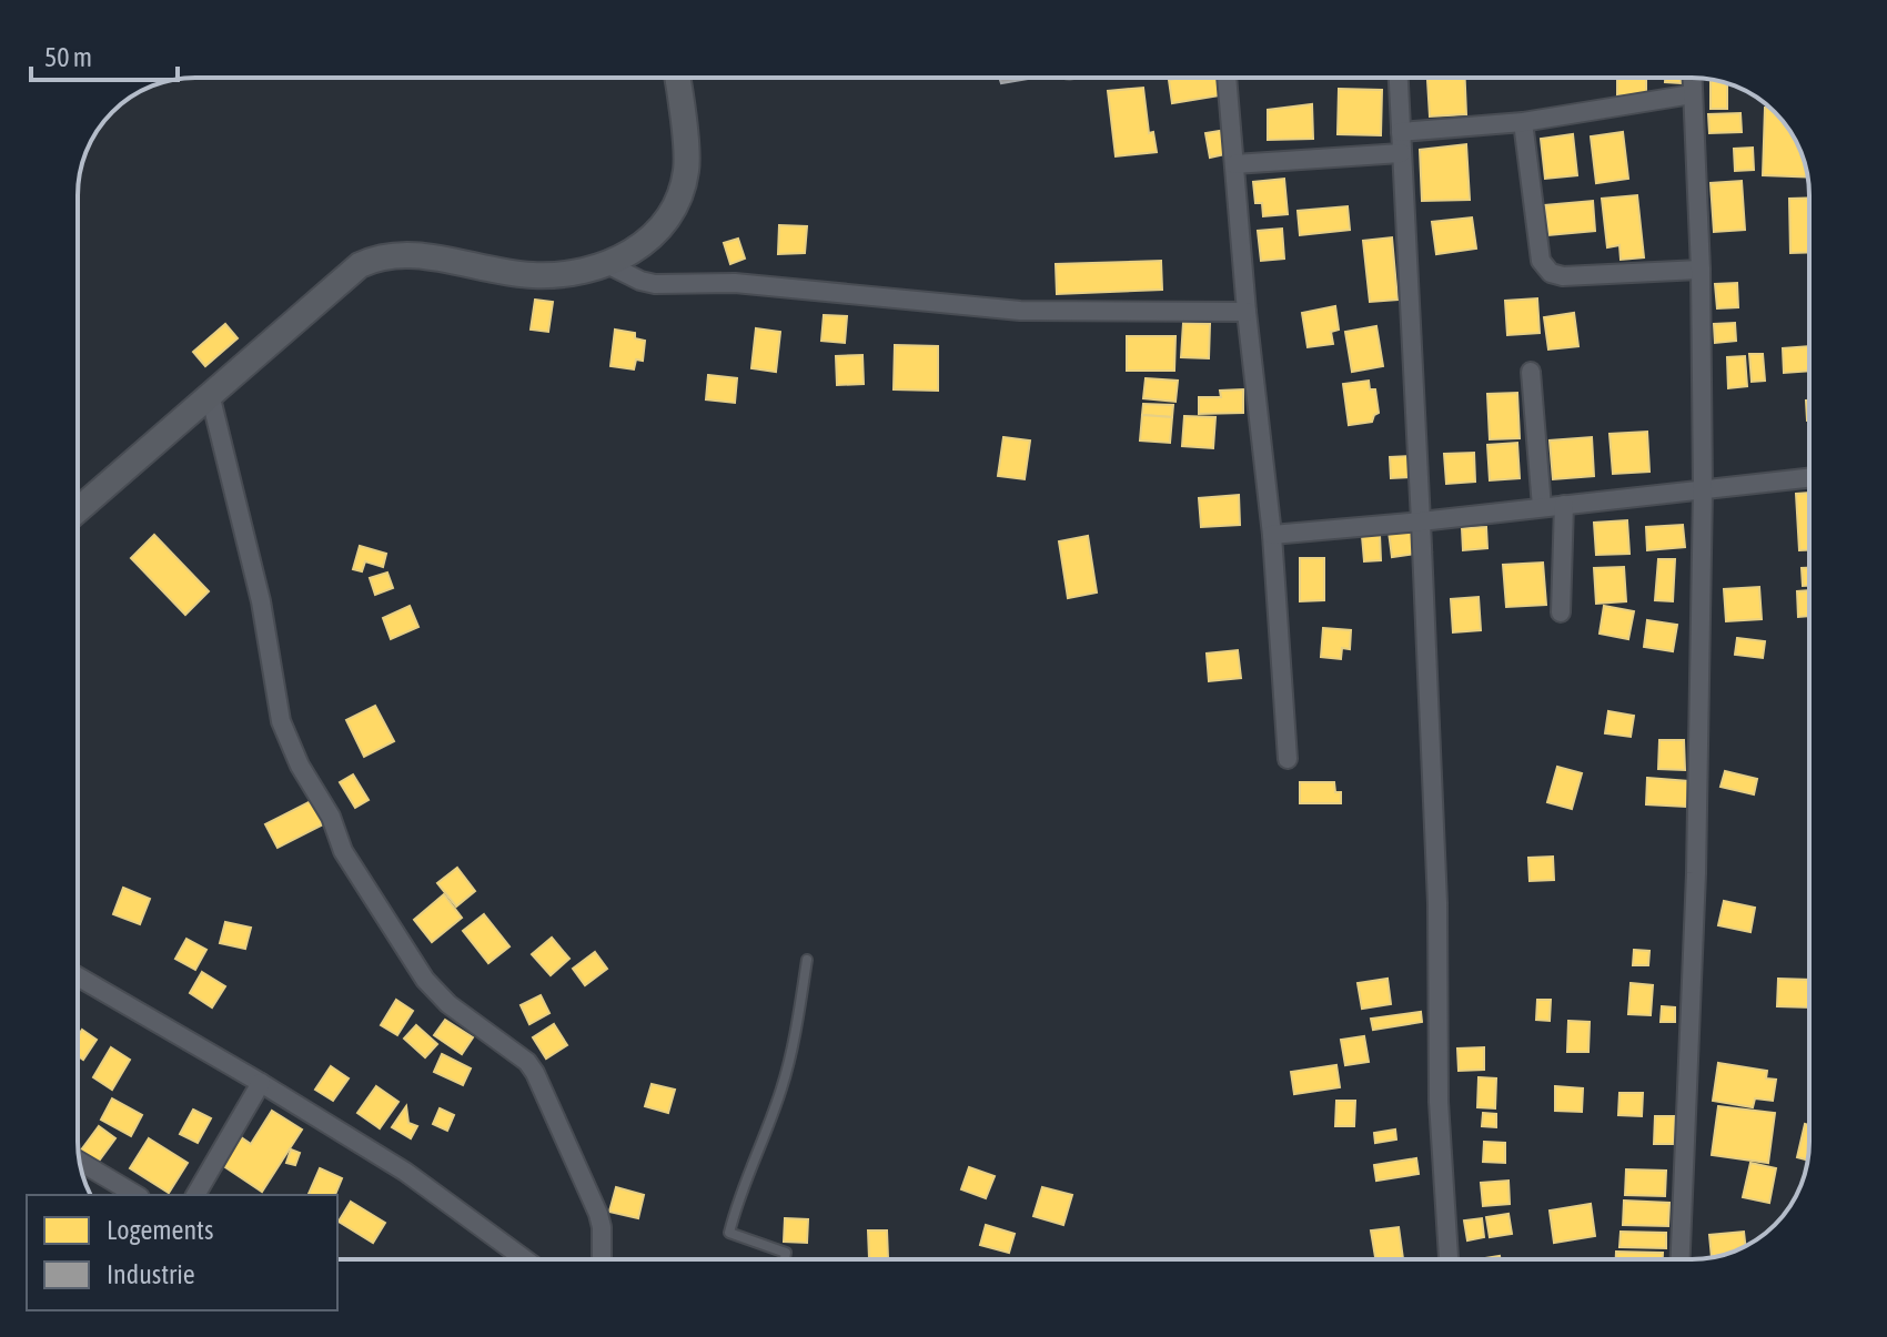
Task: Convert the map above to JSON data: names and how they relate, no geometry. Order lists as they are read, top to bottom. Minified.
{"legend":["Logements","Industrie"],"scale_bar":"50 m"}
